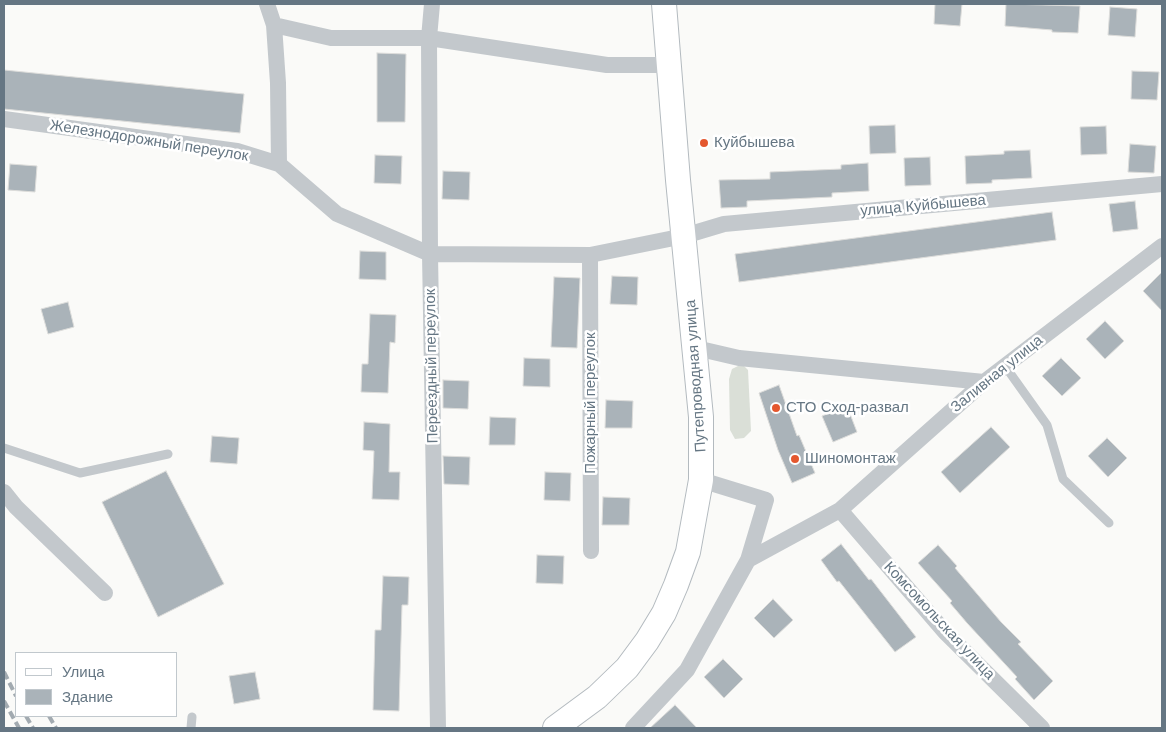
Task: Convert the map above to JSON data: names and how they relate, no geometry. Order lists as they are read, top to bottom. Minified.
{"streets":{"main road":["Путепроводная улица"],"street":["Железнодорожный переулок","улица Куйбышева","Переездный переулок","Заливная улица","Пожарный переулок","Комсомольская улица"]},"crossings":[["Железнодорожный переулок","улица Куйбышева"],["Железнодорожный переулок","Переездный переулок"],["Железнодорожный переулок","Путепроводная улица"],["Железнодорожный переулок","Пожарный переулок"],["улица Куйбышева","Путепроводная улица"],["Заливная улица","Комсомольская улица"]],"places":["Куйбышева","СТО Сход-развал","Шиномонтаж"],"legend":["Улица","Здание"]}
